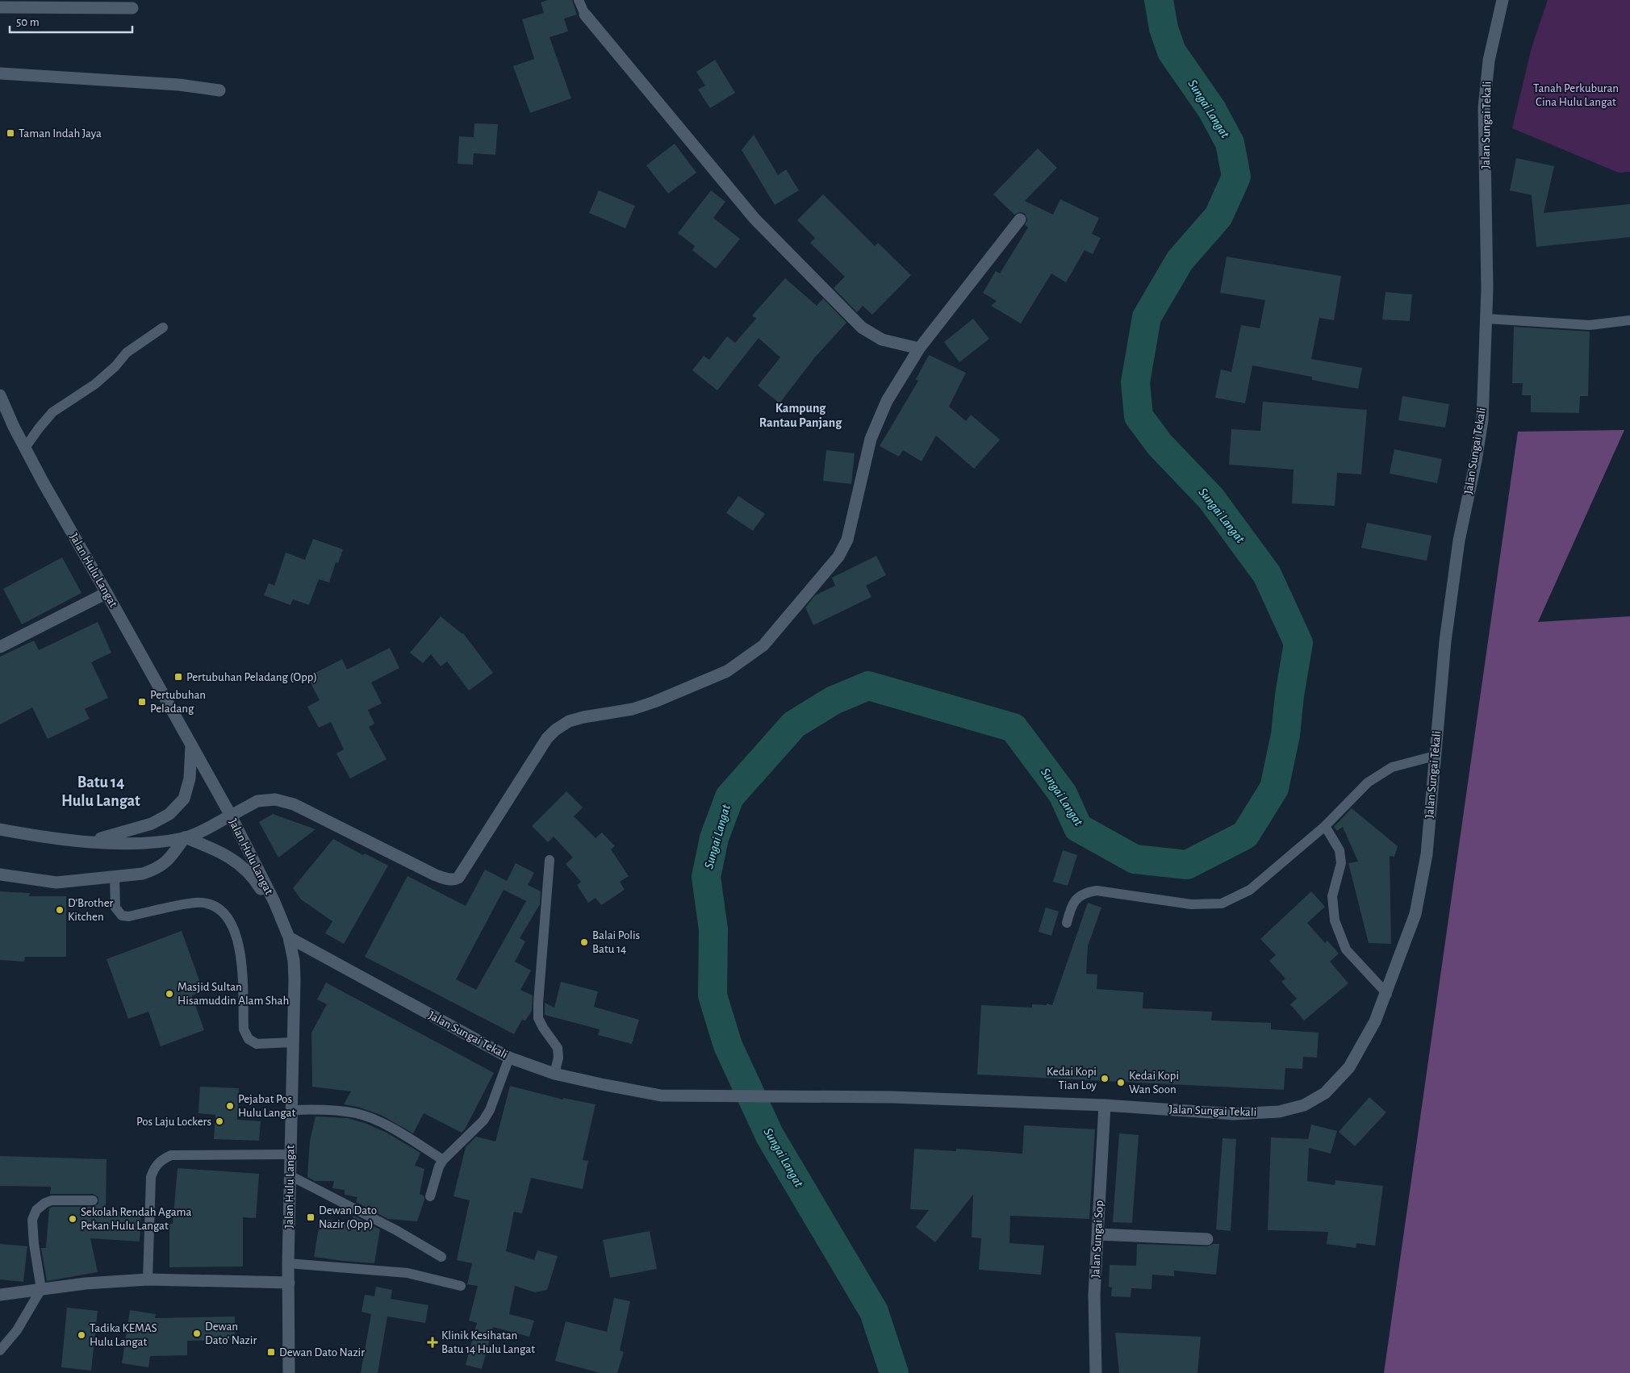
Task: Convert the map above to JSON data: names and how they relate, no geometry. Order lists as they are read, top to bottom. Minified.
{"streets":{"street":["Jalan Sungai Tekali","Jalan Hulu Langat","Jalan Sungai Sop"]},"crossings":[["Jalan Sungai Tekali","Jalan Hulu Langat"],["Jalan Sungai Tekali","Jalan Sungai Sop"]],"districts":["Kampung Rantau Panjang","Batu 14 Hulu Langat"],"water":["Sungai Langat"],"parks":["Tanah Perkuburan Cina Hulu Langat"],"places":{"transit":["Taman Indah Jaya","Pertubuhan Peladang (Opp)","Pertubuhan Peladang","Dewan Dato Nazir (Opp)","Dewan Dato Nazir"],"other":["D’Brother Kitchen","Balai Polis Batu 14","Masjid Sultan Hisamuddin Alam Shah","Kedai Kopi Tian Loy","Kedai Kopi Wan Soon","Pejabat Pos Hulu Langat","Pos Laju Lockers","Sekolah Rendah Agama Pekan Hulu Langat","Dewan Dato' Nazir","Tadika KEMAS Hulu Langat"],"health":["Klinik Kesihatan Batu 14 Hulu Langat"]},"scale_bar":"50 m"}
